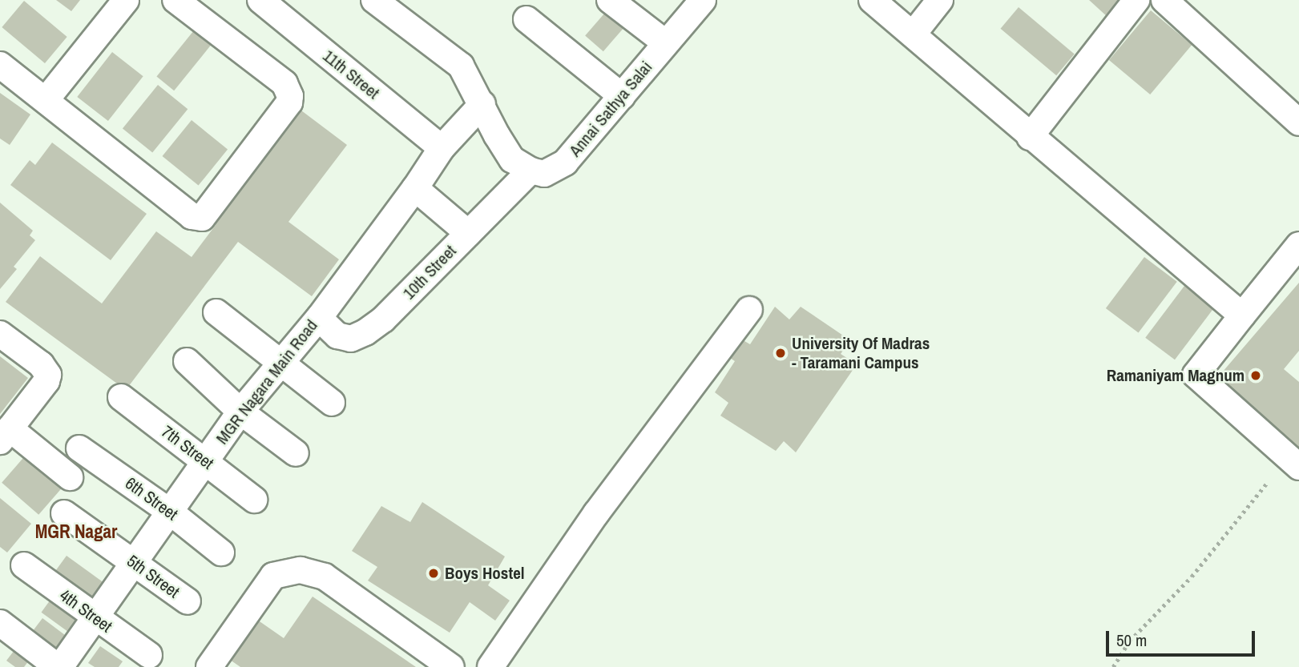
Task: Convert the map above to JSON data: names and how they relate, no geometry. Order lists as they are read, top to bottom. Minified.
{"streets":{"street":["11th Street","Annai Sathya Salai","10th Street","MGR Nagara Main Road","7th Street","6th Street","5th Street","4th Street"]},"crossings":[["11th Street","MGR Nagara Main Road"],["Annai Sathya Salai","10th Street"],["10th Street","MGR Nagara Main Road"],["MGR Nagara Main Road","7th Street"],["MGR Nagara Main Road","6th Street"],["MGR Nagara Main Road","5th Street"],["MGR Nagara Main Road","4th Street"]],"districts":["MGR Nagar"],"places":["University Of Madras - Taramani Campus","Ramaniyam Magnum","Boys Hostel"],"scale_bar":"50 m"}
